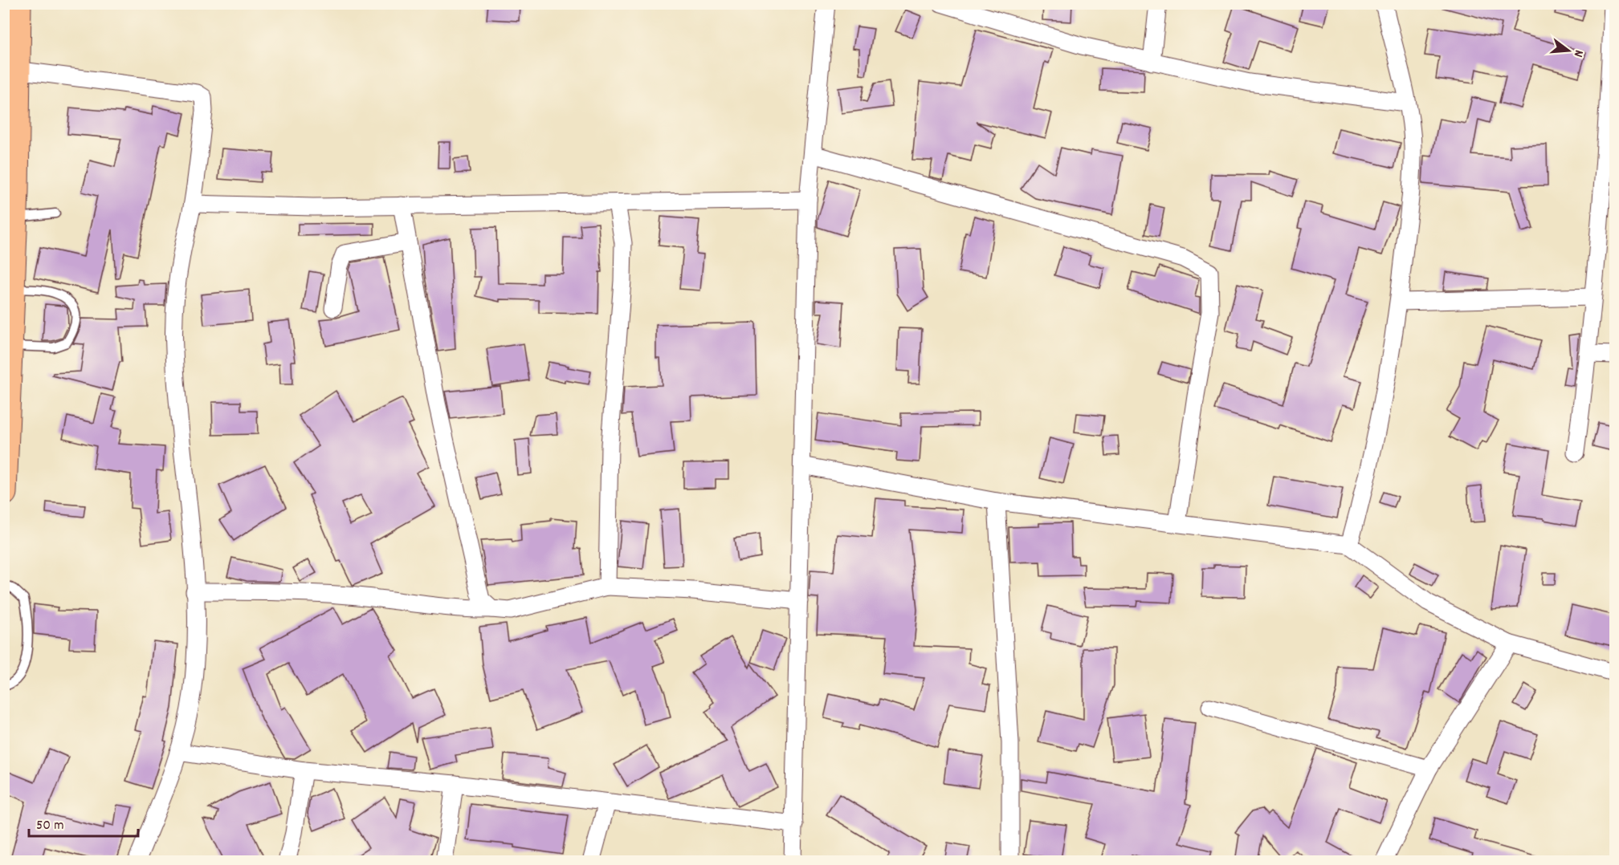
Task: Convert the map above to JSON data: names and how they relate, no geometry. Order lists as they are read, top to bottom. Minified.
{"scale_bar":"50 m","north":"right"}
